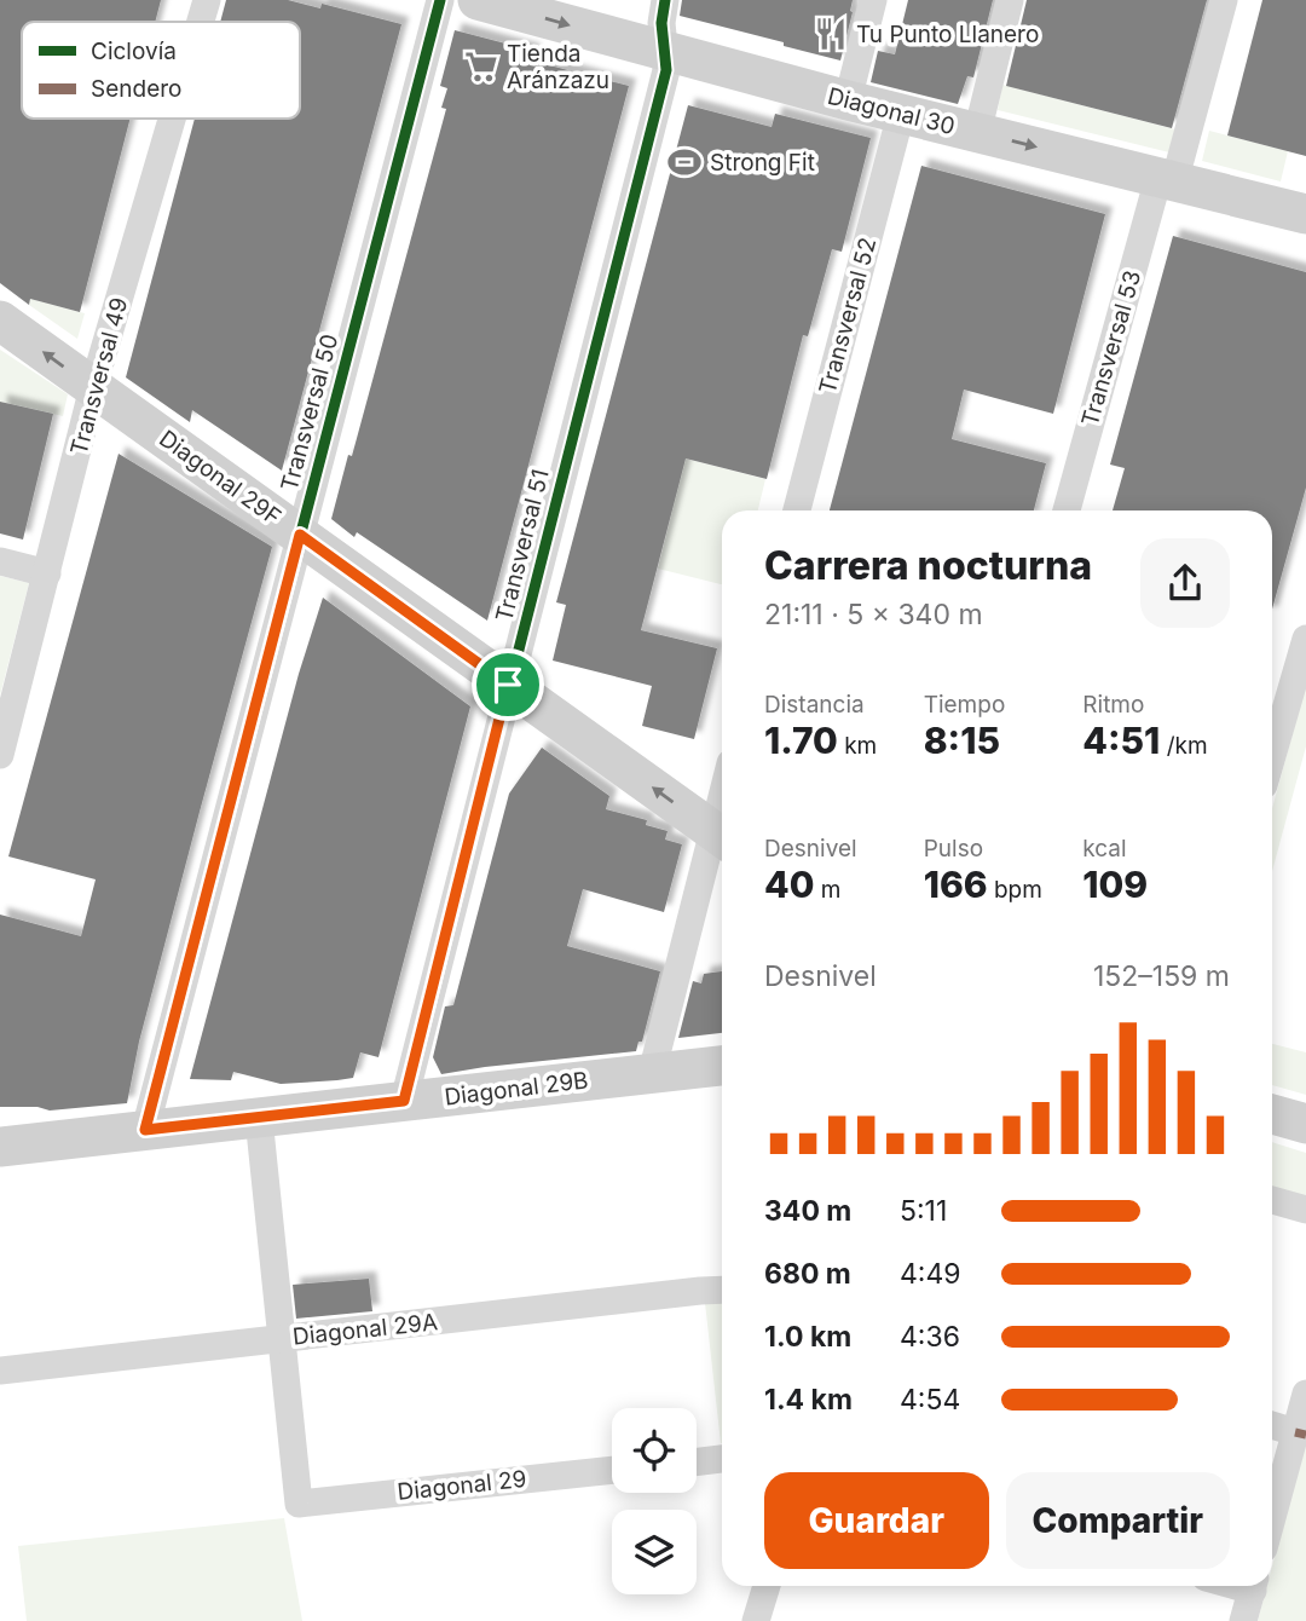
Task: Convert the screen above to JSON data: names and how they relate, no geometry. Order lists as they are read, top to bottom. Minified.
{"streets":{"street":["Diagonal 30","Transversal 52","Transversal 53","Transversal 49","Transversal 50","Diagonal 29F","Transversal 51","Diagonal 29B","Diagonal 29A","Diagonal 29"]},"crossings":[["Diagonal 30","Transversal 52"],["Diagonal 30","Transversal 53"],["Diagonal 30","Transversal 51"],["Transversal 49","Diagonal 29F"],["Transversal 50","Diagonal 29F"],["Transversal 50","Diagonal 29B"],["Diagonal 29F","Transversal 51"],["Transversal 51","Diagonal 29B"],["Diagonal 29A","Diagonal 29"]],"one_way":["Diagonal 30","Diagonal 29F"],"places":{"restaurant":["Tu Punto Llanero"],"supermarket":["Tienda Aránzazu"],"sports":["Strong Fit"]},"legend":["Ciclovía","Sendero"],"page":{"heading":["Carrera nocturna","21:11 · 5 × 340 m"],"stats":[["Distancia","1.70 km"],["Tiempo","8:15"],["Ritmo","4:51 /km"],["Desnivel","40 m"],["Pulso","166 bpm"],["kcal","109"]],"chart":["Desnivel","152–159 m"],"list":[{"name":"340 m","note":"5:11"},{"name":"680 m","note":"4:49"},{"name":"1.0 km","note":"4:36"},{"name":"1.4 km","note":"4:54"}],"buttons":["Guardar","Compartir"]}}
